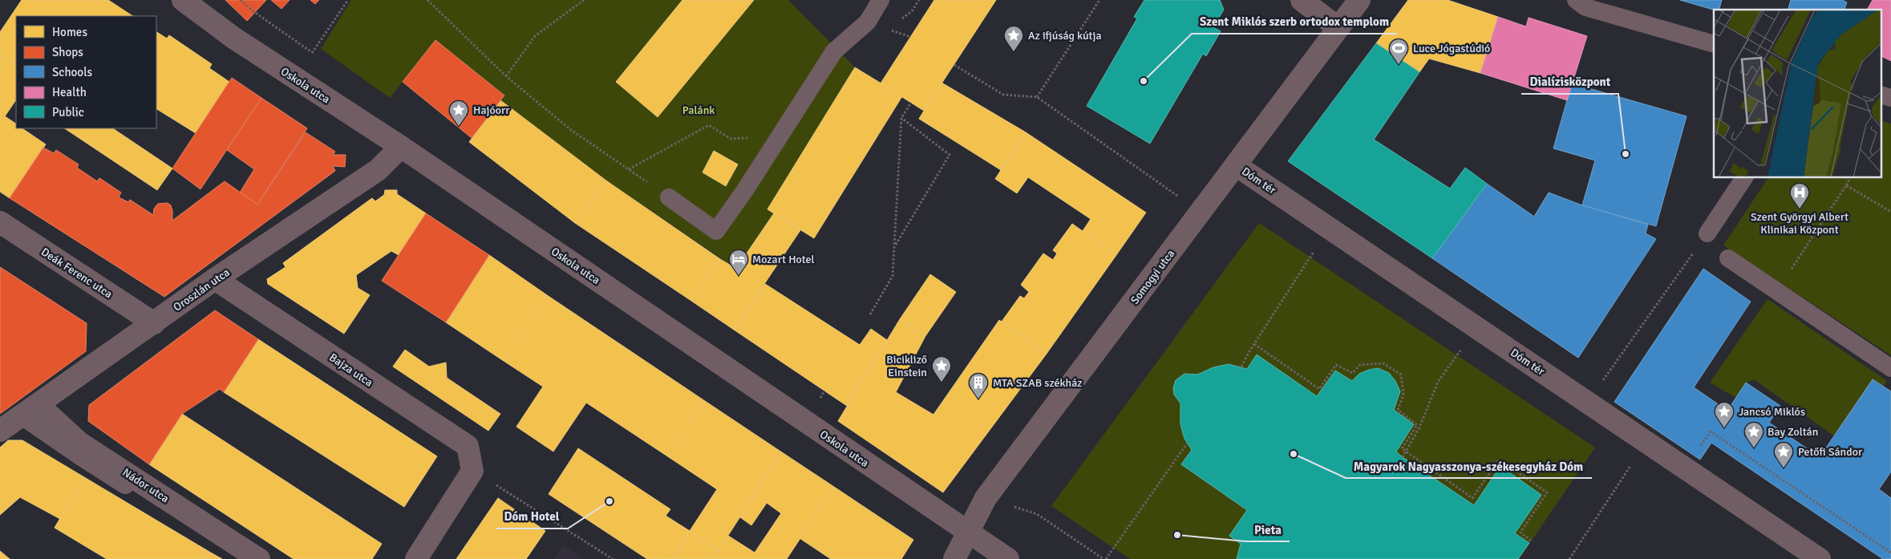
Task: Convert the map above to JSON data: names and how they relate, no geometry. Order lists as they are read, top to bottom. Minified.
{"streets":{"street":["Oskola utca","Dóm tér","Deák Ferenc utca","Somogyi utca","Oroszlán utca","Bajza utca","Nádor utca"]},"crossings":[["Oskola utca","Somogyi utca"],["Oskola utca","Oroszlán utca"],["Dóm tér","Somogyi utca"],["Deák Ferenc utca","Oroszlán utca"],["Oroszlán utca","Bajza utca"],["Oroszlán utca","Nádor utca"]],"parks":["Palánk"],"places":{"place":["Az ifjúság kútja","Hajóorr","Bicikliző Einstein","Jancsó Miklós","Bay Zoltán","Petőfi Sándor"],"sports":["Luce Jógastúdió"],"other":["Szent Miklós szerb ortodox templom","Dialízisközpont","Magyarok Nagyasszonya-székesegyház Dóm","Dóm Hotel","Pieta"],"hospital":["Szent Györgyi Albert Klinikai Központ"],"hotel":["Mozart Hotel"],"building":["MTA SZAB székház"]},"legend":["Homes","Shops","Schools","Health","Public"]}
